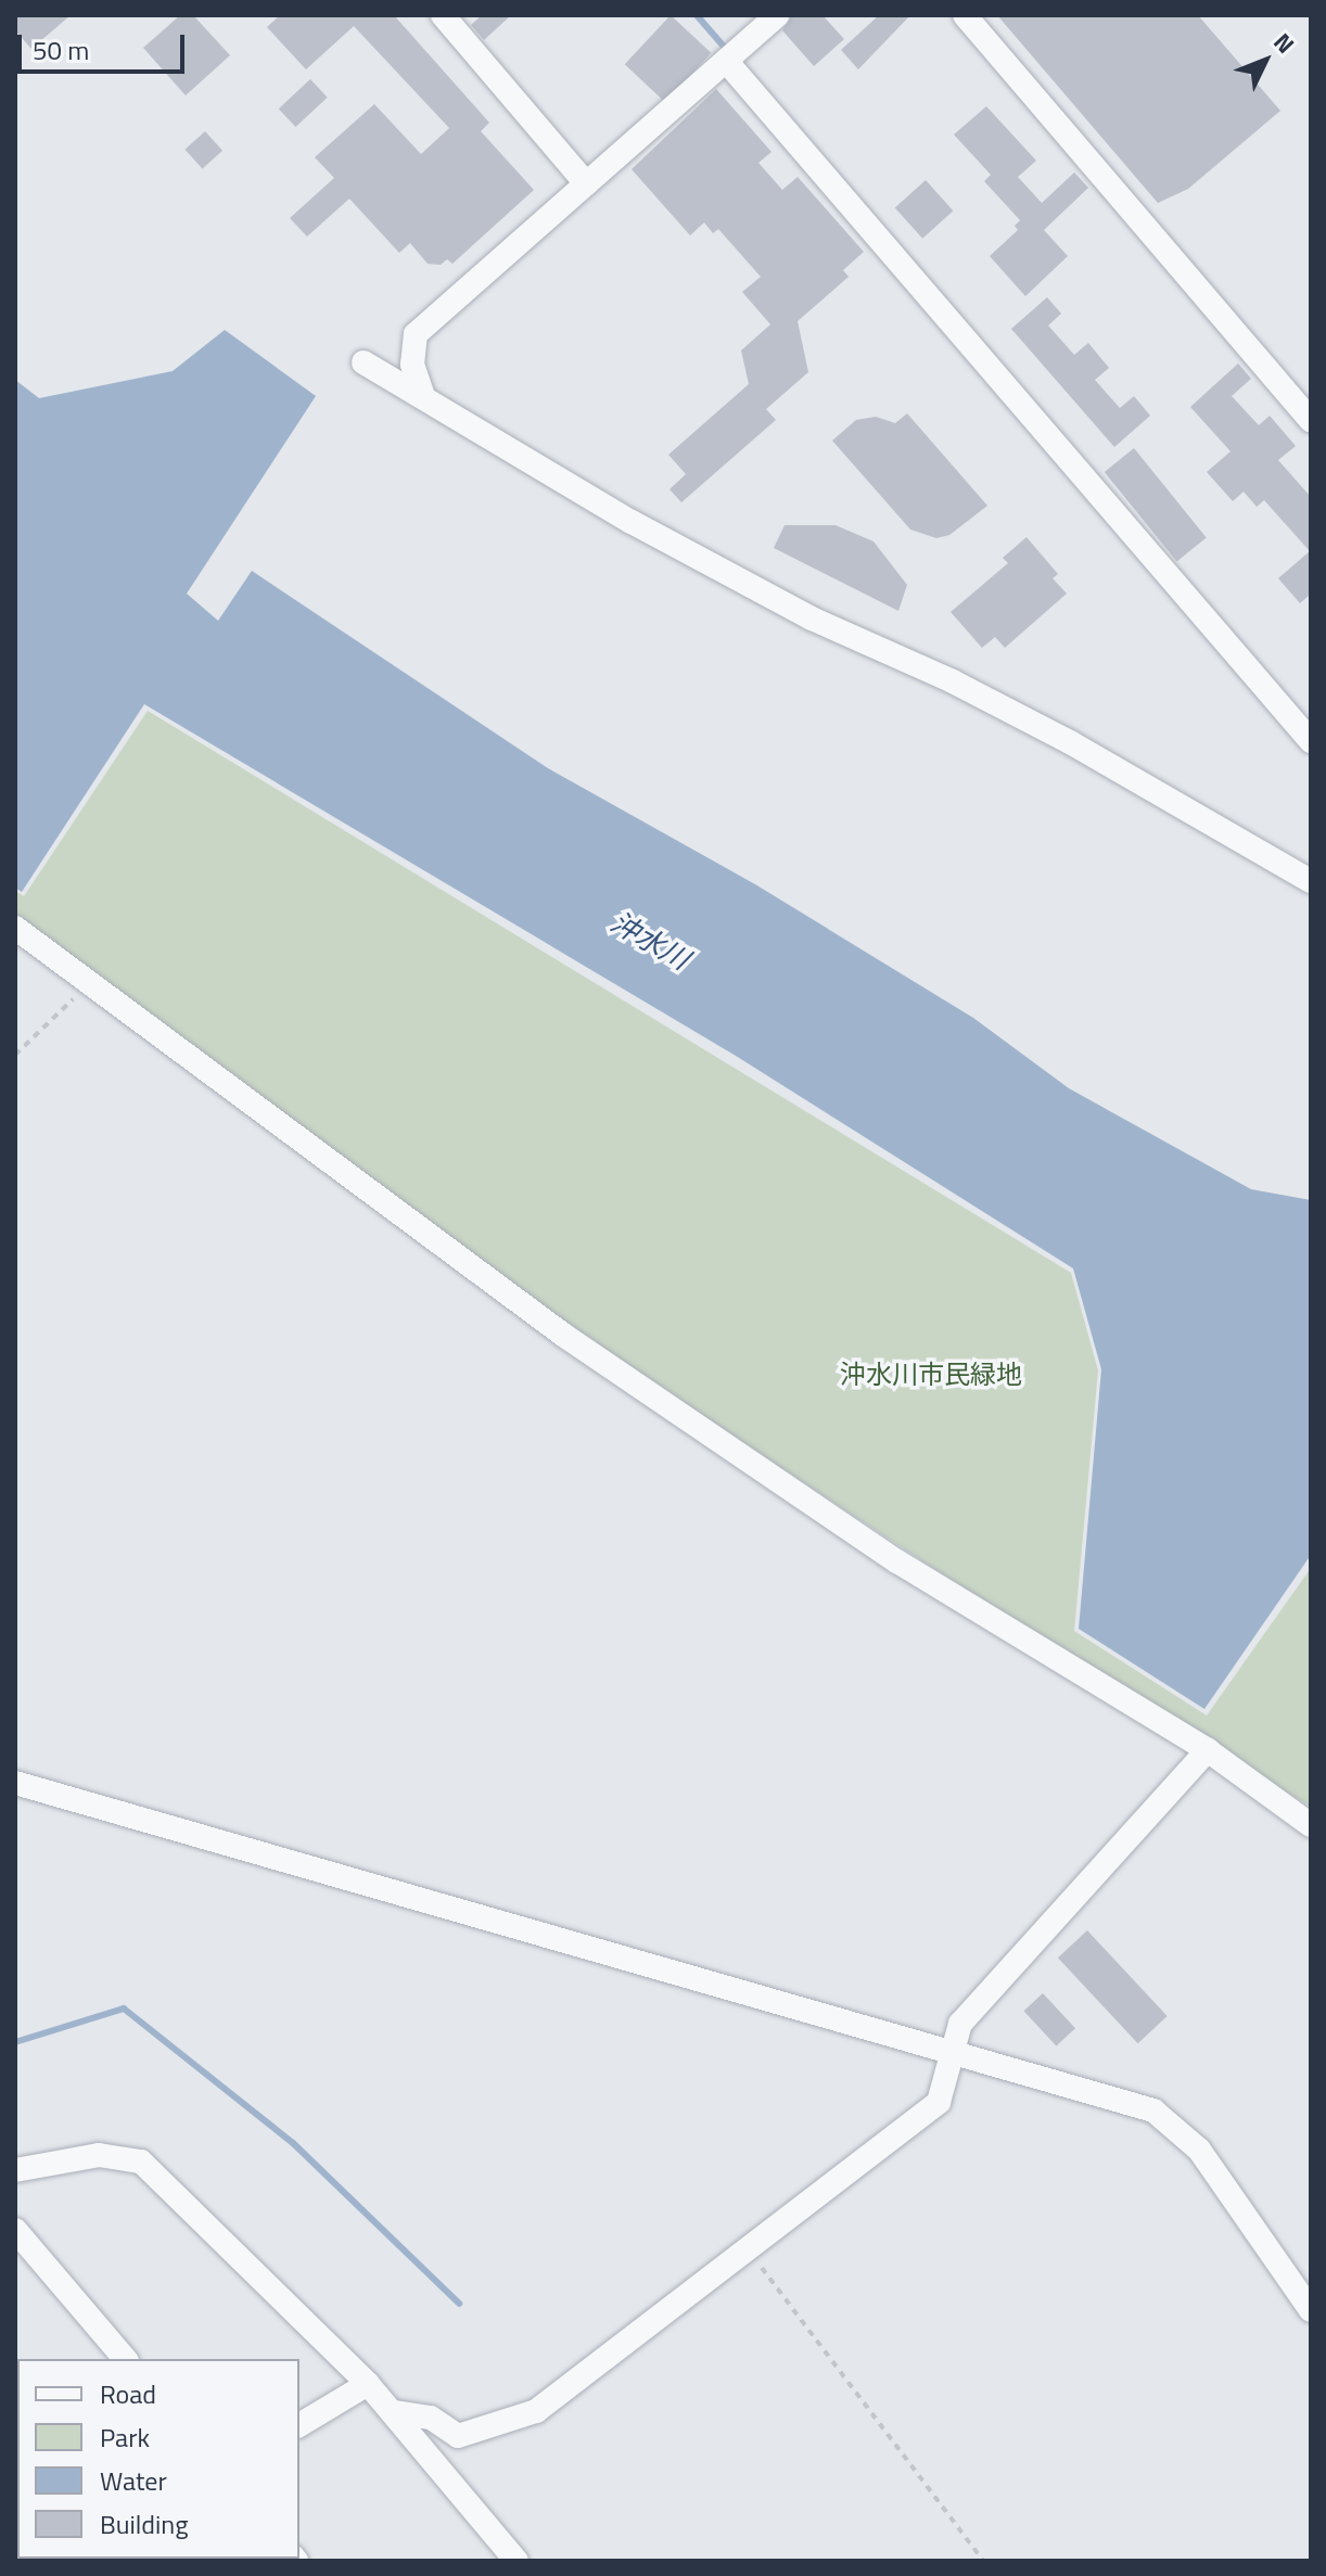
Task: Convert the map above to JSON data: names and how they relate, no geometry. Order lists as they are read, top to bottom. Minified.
{"water":["沖水川"],"parks":["沖水川市民緑地"],"legend":["Road","Park","Water","Building"],"scale_bar":"50 m","north":"top right"}
